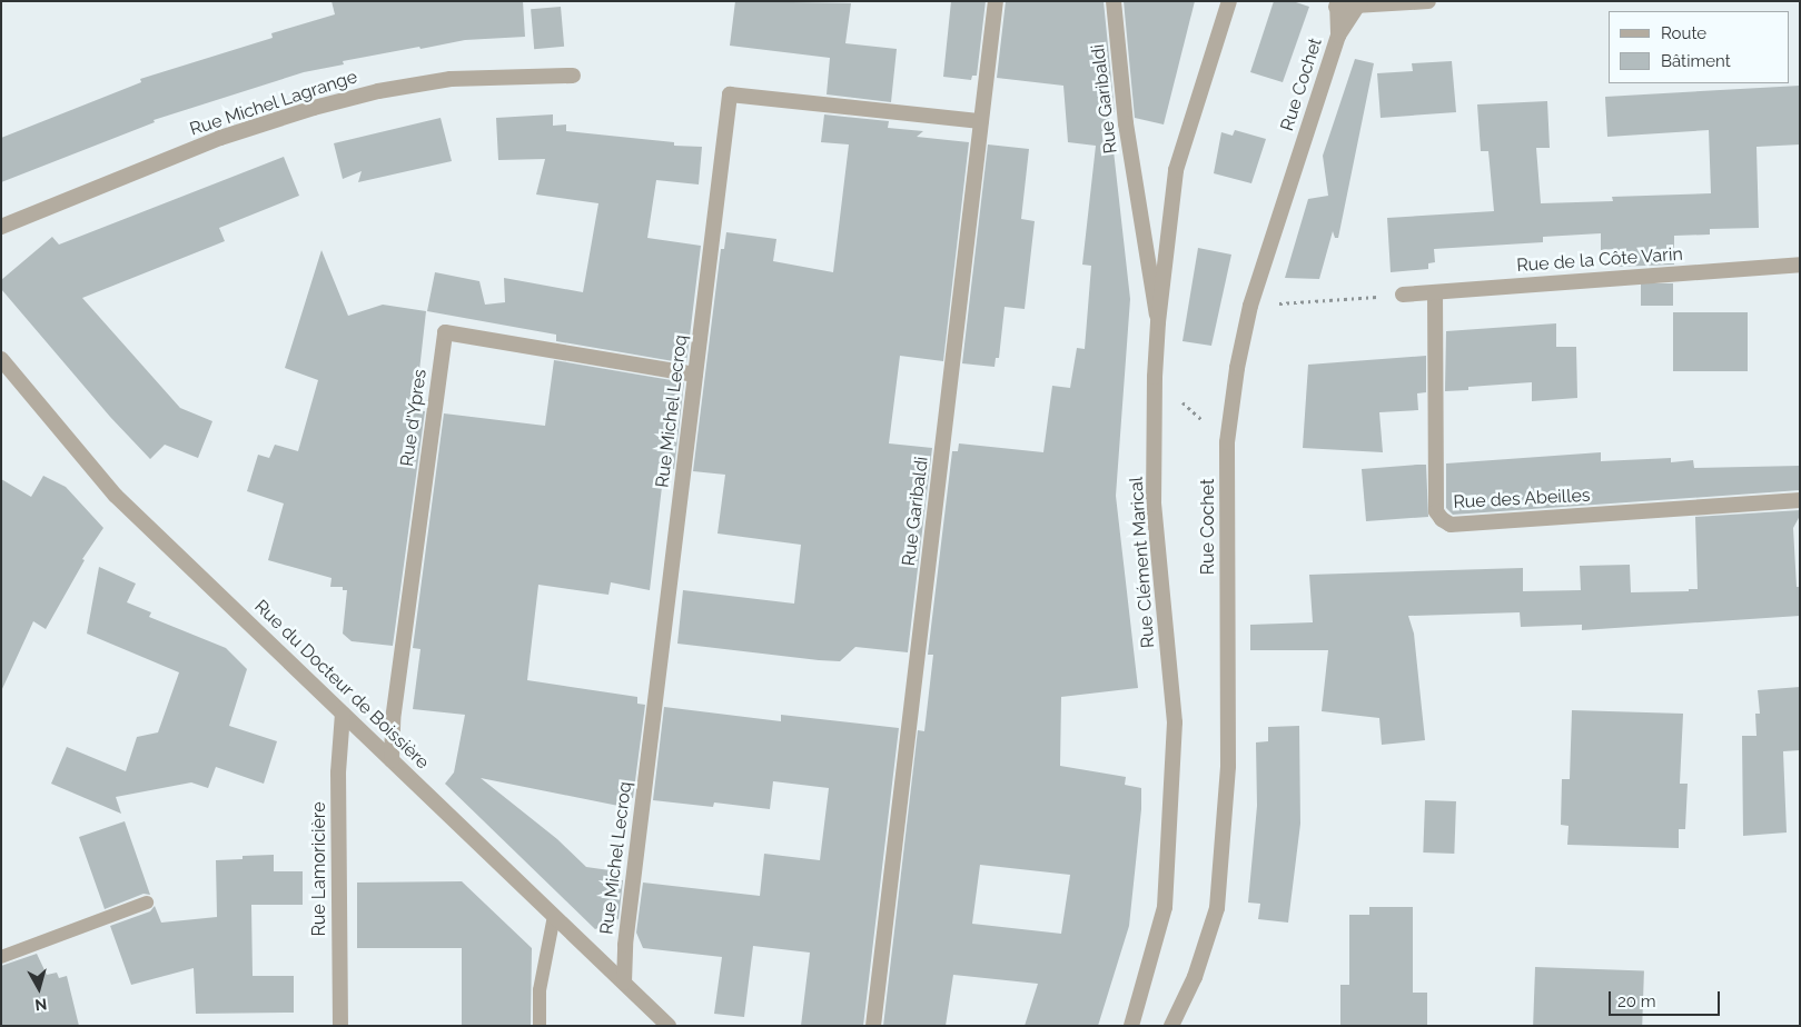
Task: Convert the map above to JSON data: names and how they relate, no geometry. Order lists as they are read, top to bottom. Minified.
{"streets":{"street":["Rue Cochet","Rue Garibaldi","Rue Michel Lagrange","Rue de la Côte Varin","Rue Michel Lecroq","Rue d'Ypres","Rue des Abeilles","Rue Clément Marical","Rue du Docteur de Boissière","Rue Lamoricière"]},"crossings":[["Rue Garibaldi","Rue Michel Lecroq"],["Rue Garibaldi","Rue Clément Marical"],["Rue de la Côte Varin","Rue des Abeilles"],["Rue Michel Lecroq","Rue d'Ypres"],["Rue Michel Lecroq","Rue du Docteur de Boissière"],["Rue d'Ypres","Rue du Docteur de Boissière"],["Rue du Docteur de Boissière","Rue Lamoricière"]],"legend":["Route","Bâtiment"],"scale_bar":"20 m","north":"bottom"}
